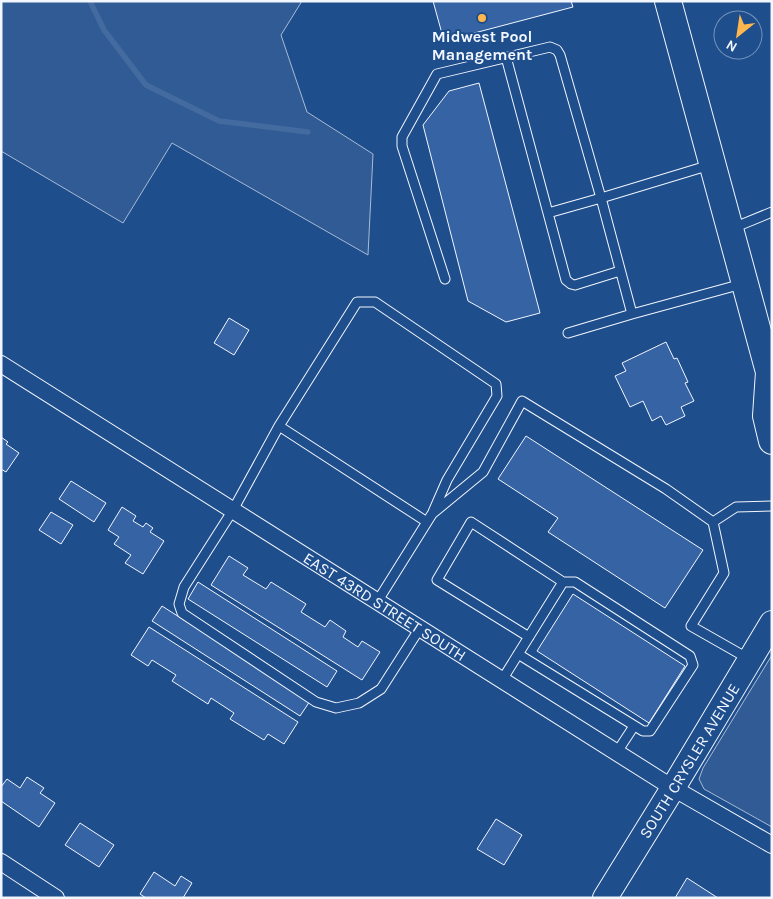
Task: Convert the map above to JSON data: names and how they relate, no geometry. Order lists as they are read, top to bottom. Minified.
{"streets":{"main road":["SOUTH CRYSLER AVENUE"],"street":["EAST 43RD STREET SOUTH"]},"crossings":[["EAST 43RD STREET SOUTH","SOUTH CRYSLER AVENUE"]],"places":["Midwest Pool Management"],"north":"bottom left"}
